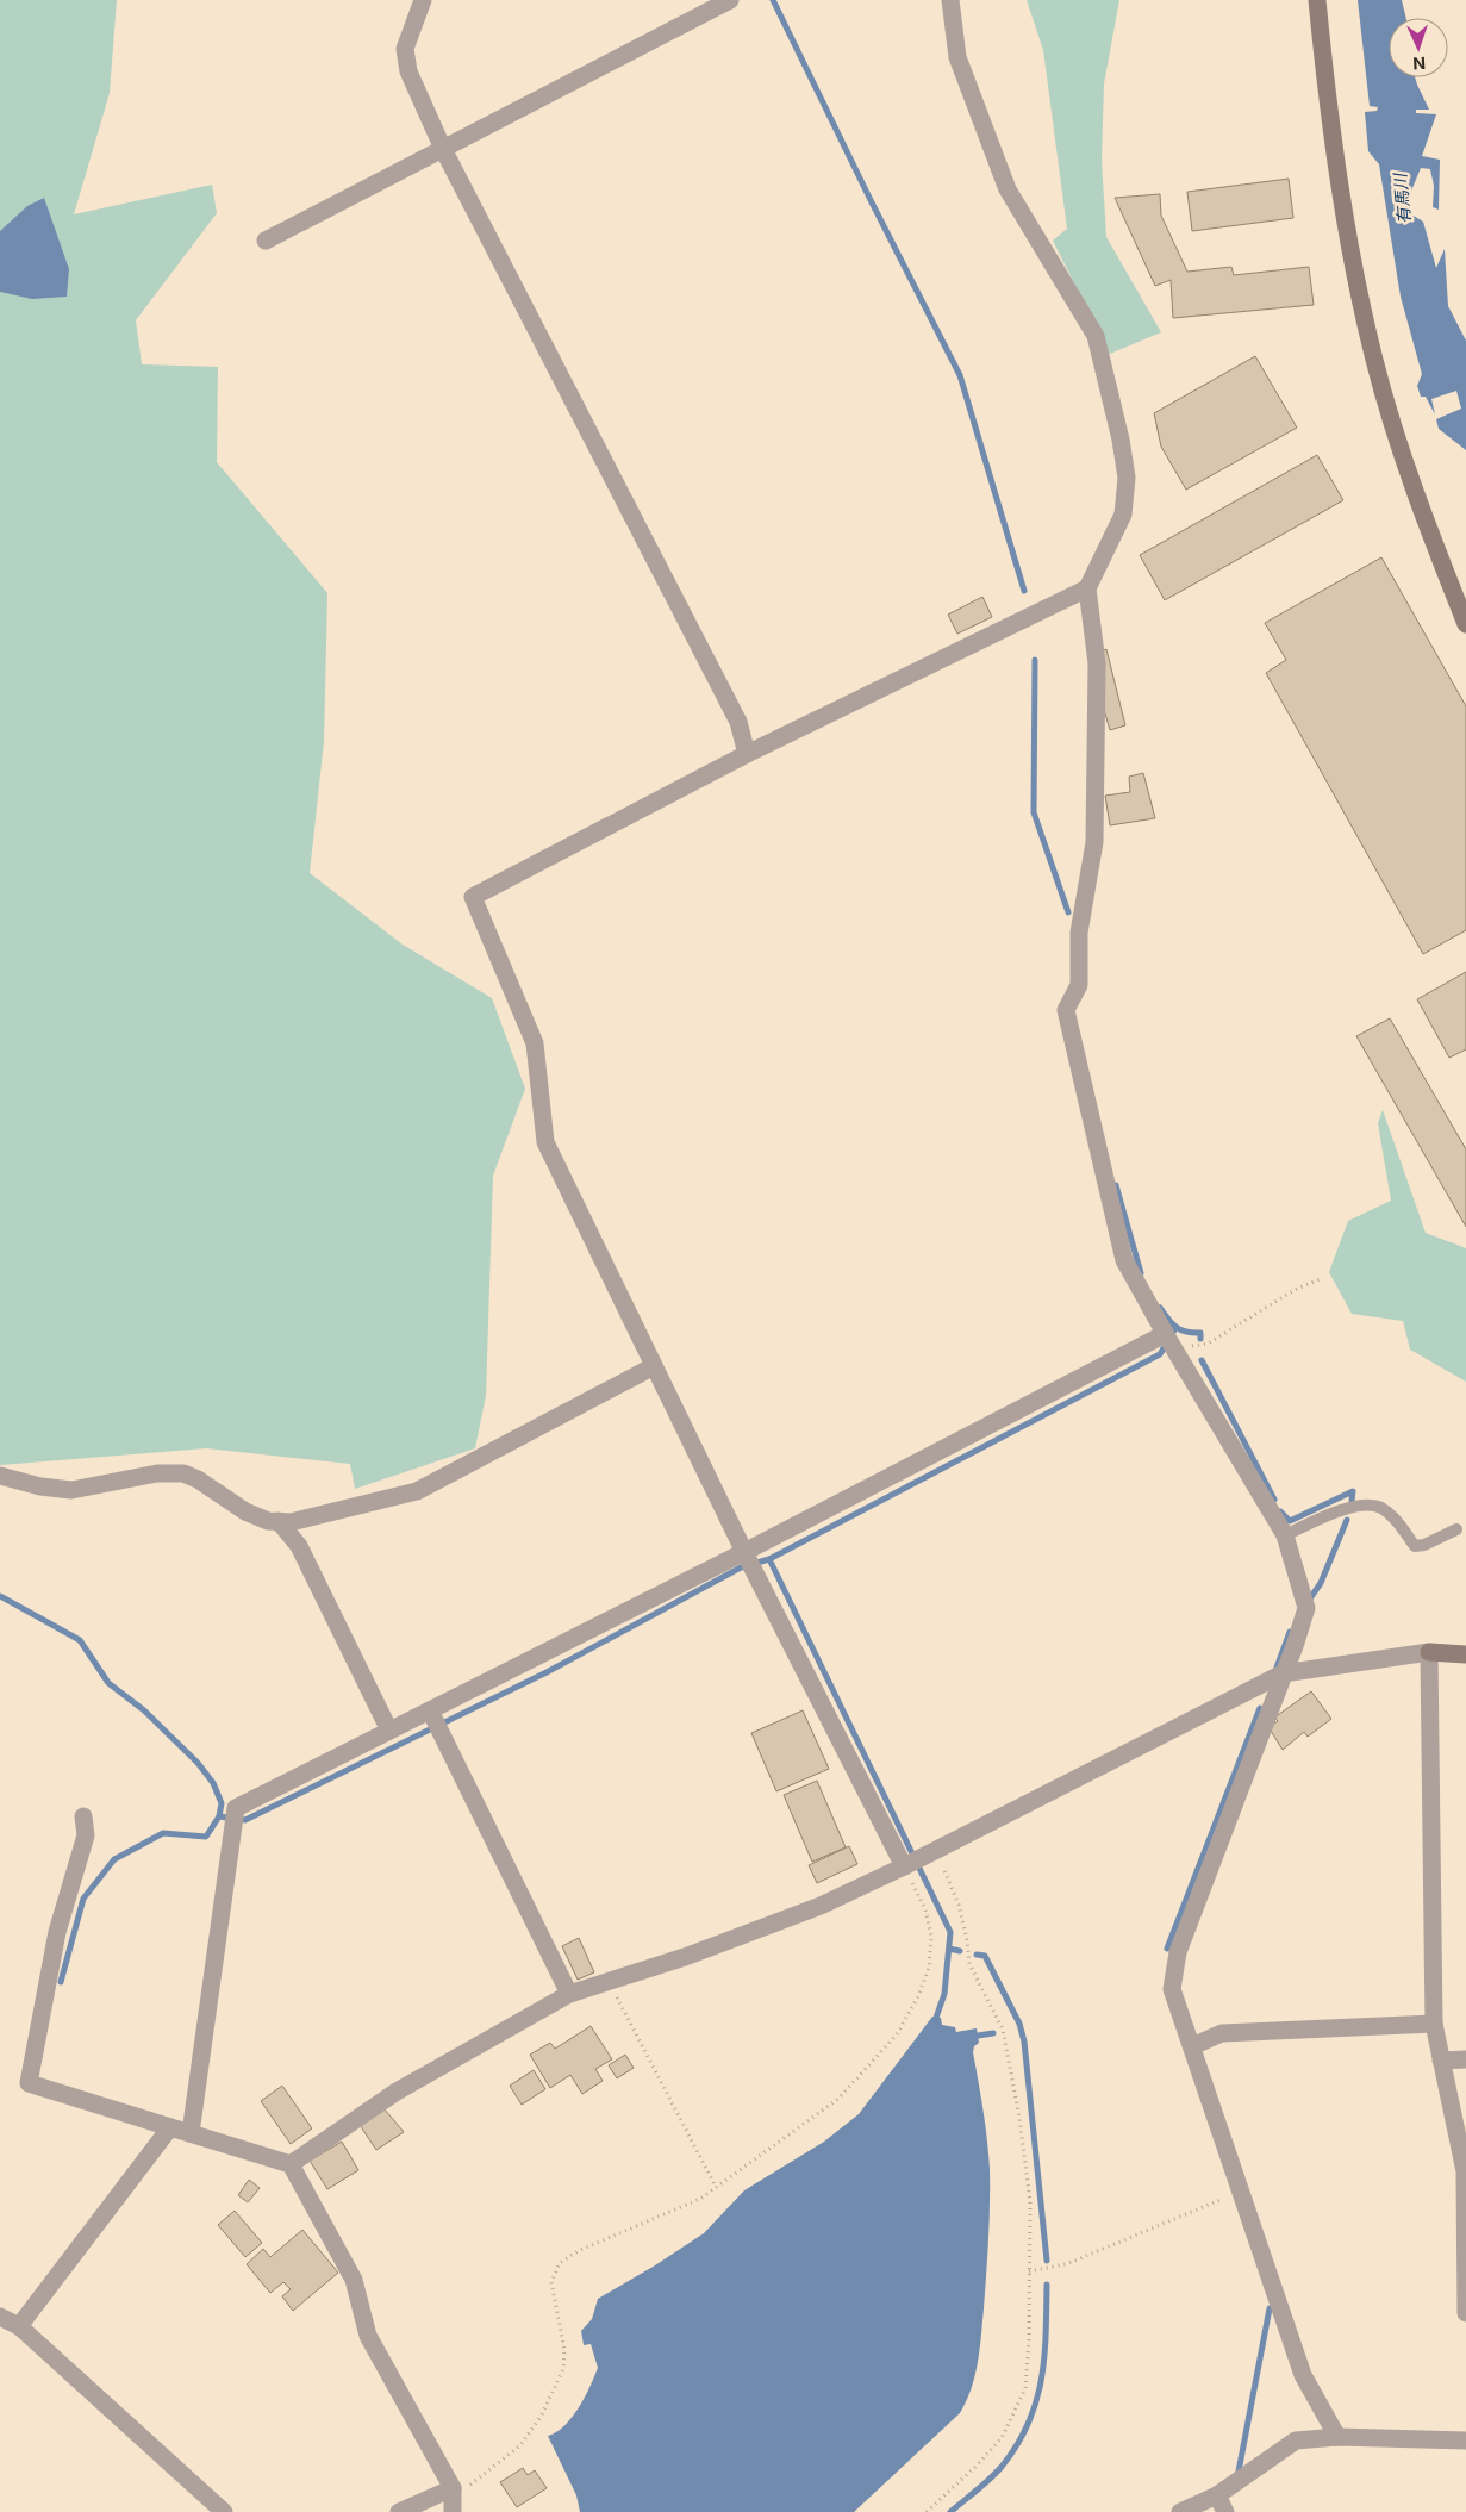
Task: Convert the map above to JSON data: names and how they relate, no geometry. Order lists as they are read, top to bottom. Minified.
{"water":["有馬川"],"north":"bottom"}
